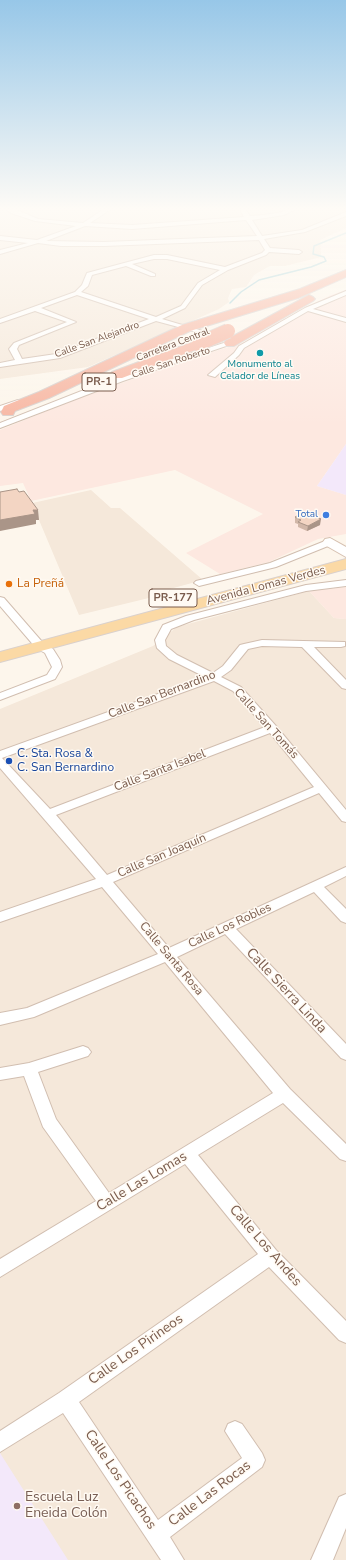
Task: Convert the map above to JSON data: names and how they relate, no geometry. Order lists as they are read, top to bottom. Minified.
{"streets":{"highway":["Carretera Central","PR-1"],"main road":["Avenida Lomas Verdes","PR-177"],"street":["Calle San Alejandro","Calle San Roberto","Calle San Bernardino","Calle San Tomás","Calle Santa Isabel","Calle San Joaquín","Calle Los Robles","Calle Santa Rosa","Calle Sierra Linda","Calle Las Lomas","Calle Los Andes","Calle Los Pirineos","Calle Los Picachos","Calle Las Rocas"]},"crossings":[["Calle San Alejandro","Calle San Roberto"],["Carretera Central","Calle San Roberto"],["Calle San Bernardino","Calle San Tomás"],["Calle San Tomás","Calle Santa Isabel"],["Calle San Tomás","Calle San Joaquín"],["Calle Santa Isabel","Calle Santa Rosa"],["Calle San Joaquín","Calle Santa Rosa"],["Calle Los Robles","Calle Santa Rosa"],["Calle Los Robles","Calle Sierra Linda"],["Calle Santa Rosa","Calle Las Lomas"],["Calle Las Lomas","Calle Los Andes"],["Calle Los Andes","Calle Los Pirineos"],["Calle Los Pirineos","Calle Los Picachos"],["Calle Los Picachos","Calle Las Rocas"]],"places":["Monumento al Celador de Líneas","Total","La Preñá","C. Sta. Rosa & C. San Bernardino","Escuela Luz Eneida Colón"]}
